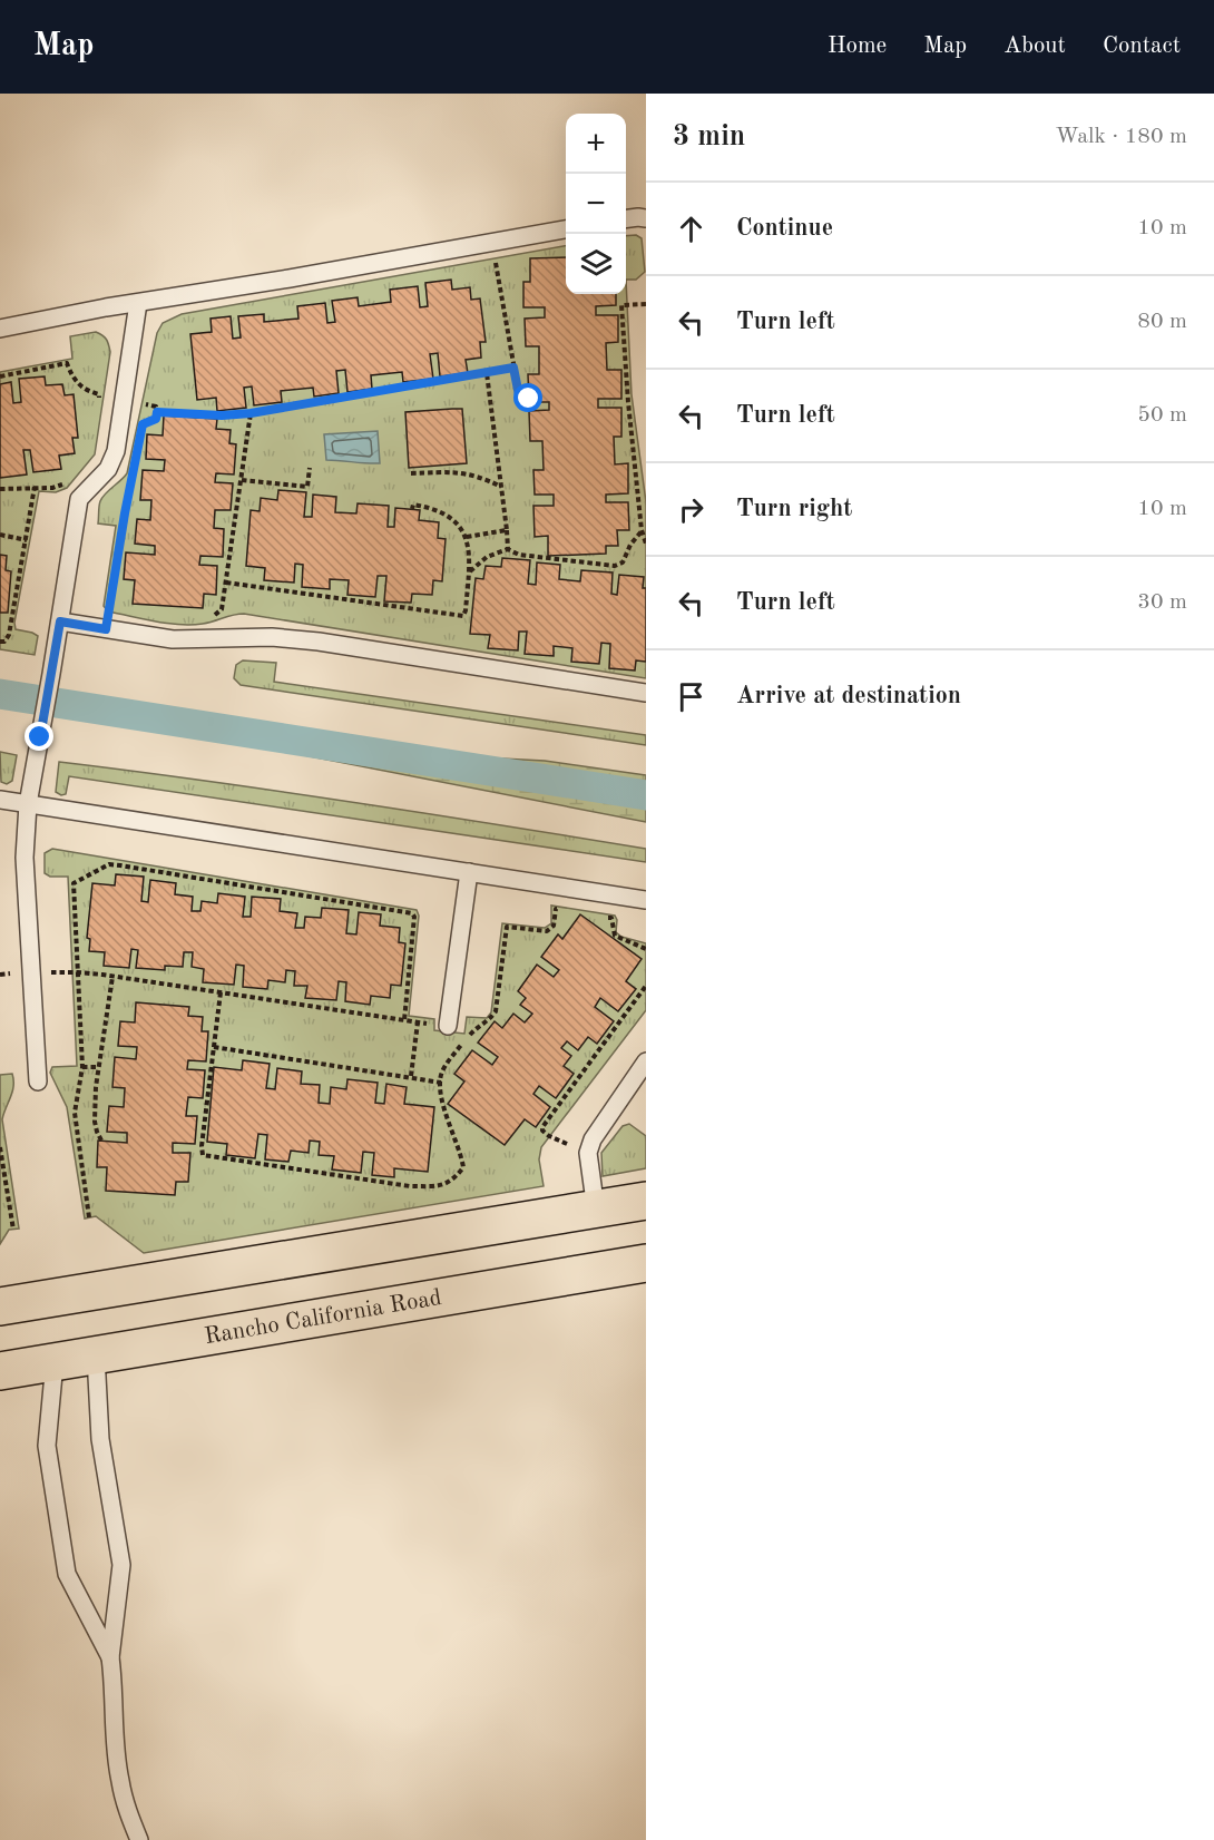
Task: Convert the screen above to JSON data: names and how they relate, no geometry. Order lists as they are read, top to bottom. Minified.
{"streets":{"main road":["Rancho California Road"]},"page":{"header":"Map","nav":["Home","Map","About","Contact"],"heading":["3 min","Walk · 180 m"],"map_buttons":["+","−"],"list":[["Continue","10 m"],["Turn left","80 m"],["Turn left","50 m"],["Turn right","10 m"],["Turn left","30 m"],"Arrive at destination"]}}
